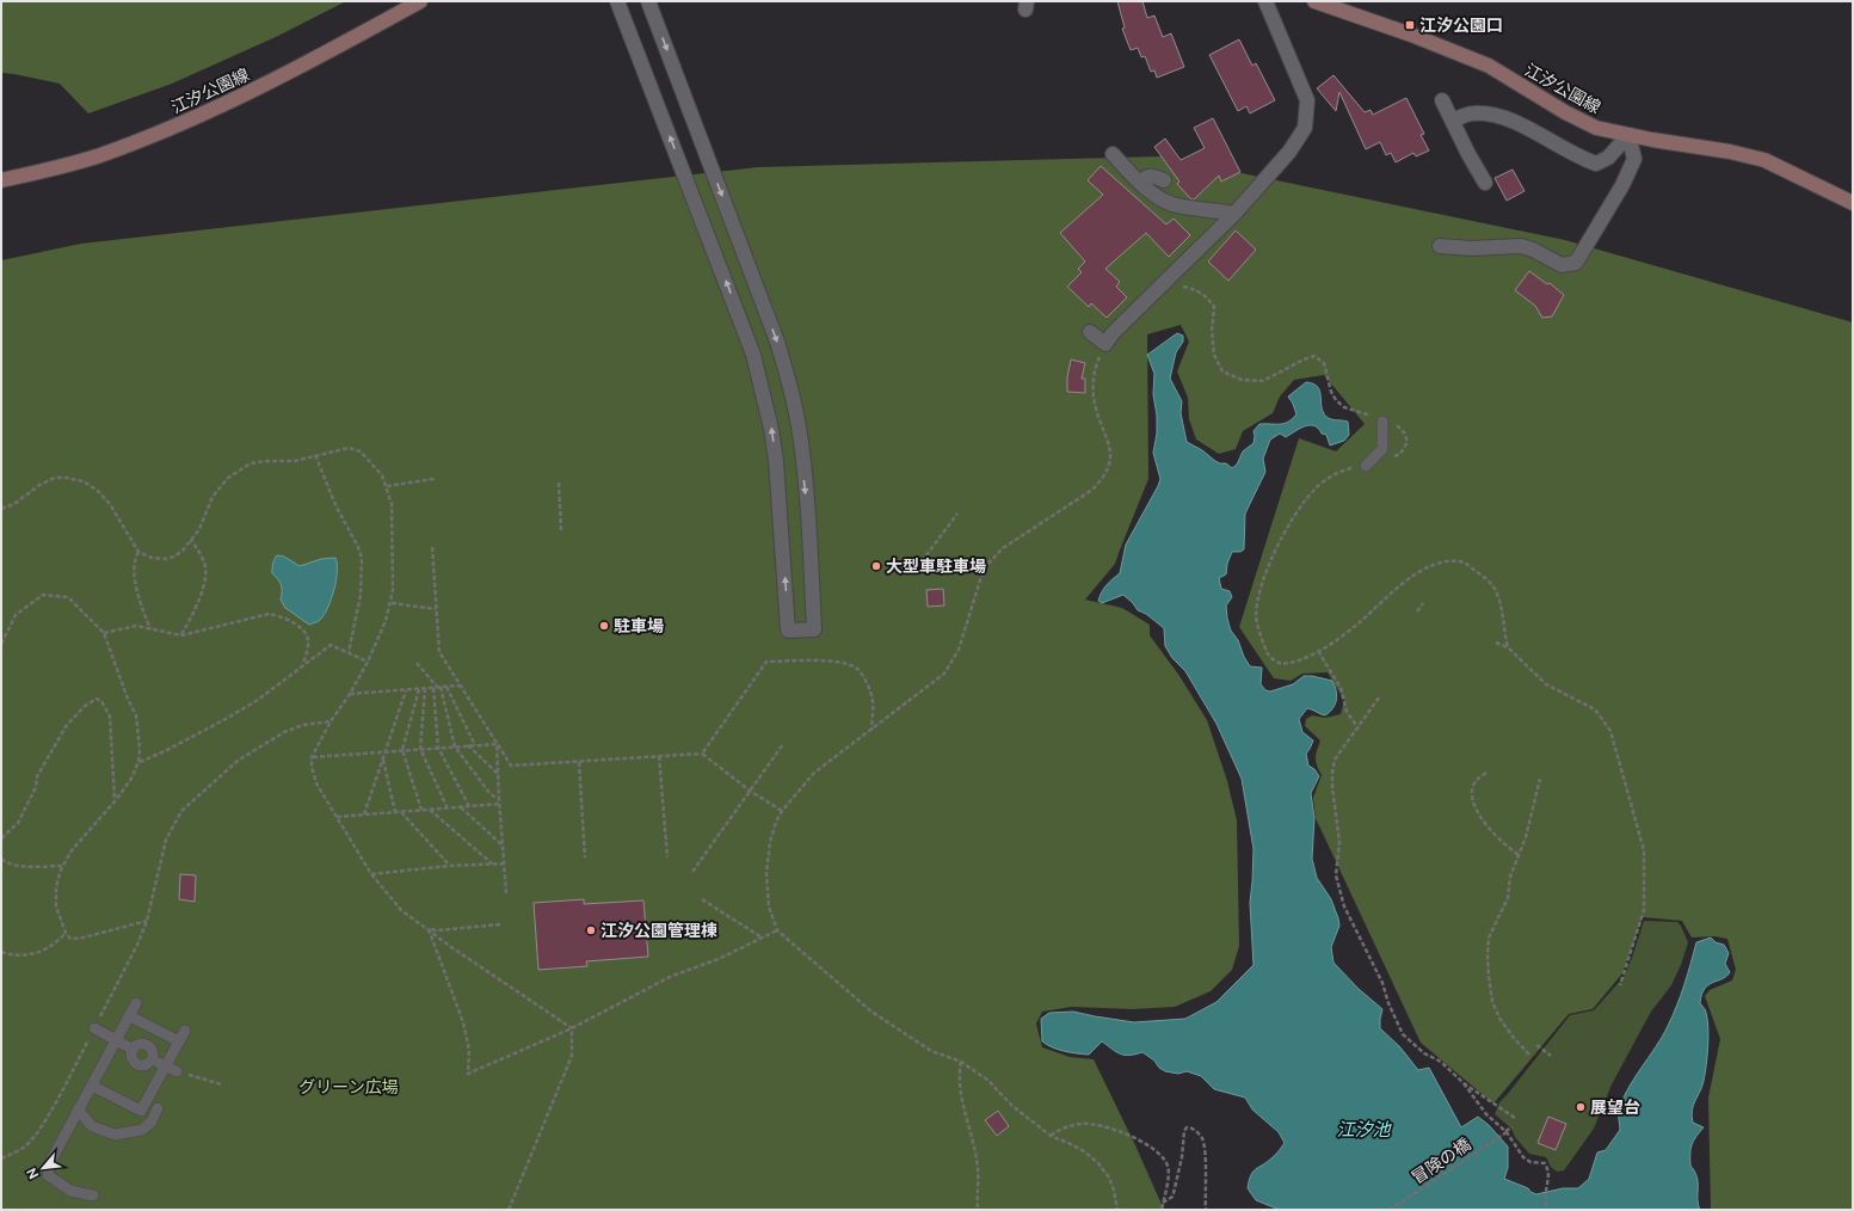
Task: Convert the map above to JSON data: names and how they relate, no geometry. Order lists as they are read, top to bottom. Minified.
{"streets":{"main road":["江汐公園線"],"path":["冒険の橋"]},"water":["江汐池"],"parks":["グリーン広場"],"places":{"transit":["江汐公園口"],"other":["大型車駐車場","駐車場","江汐公園管理棟","展望台"]},"north":"bottom left"}
